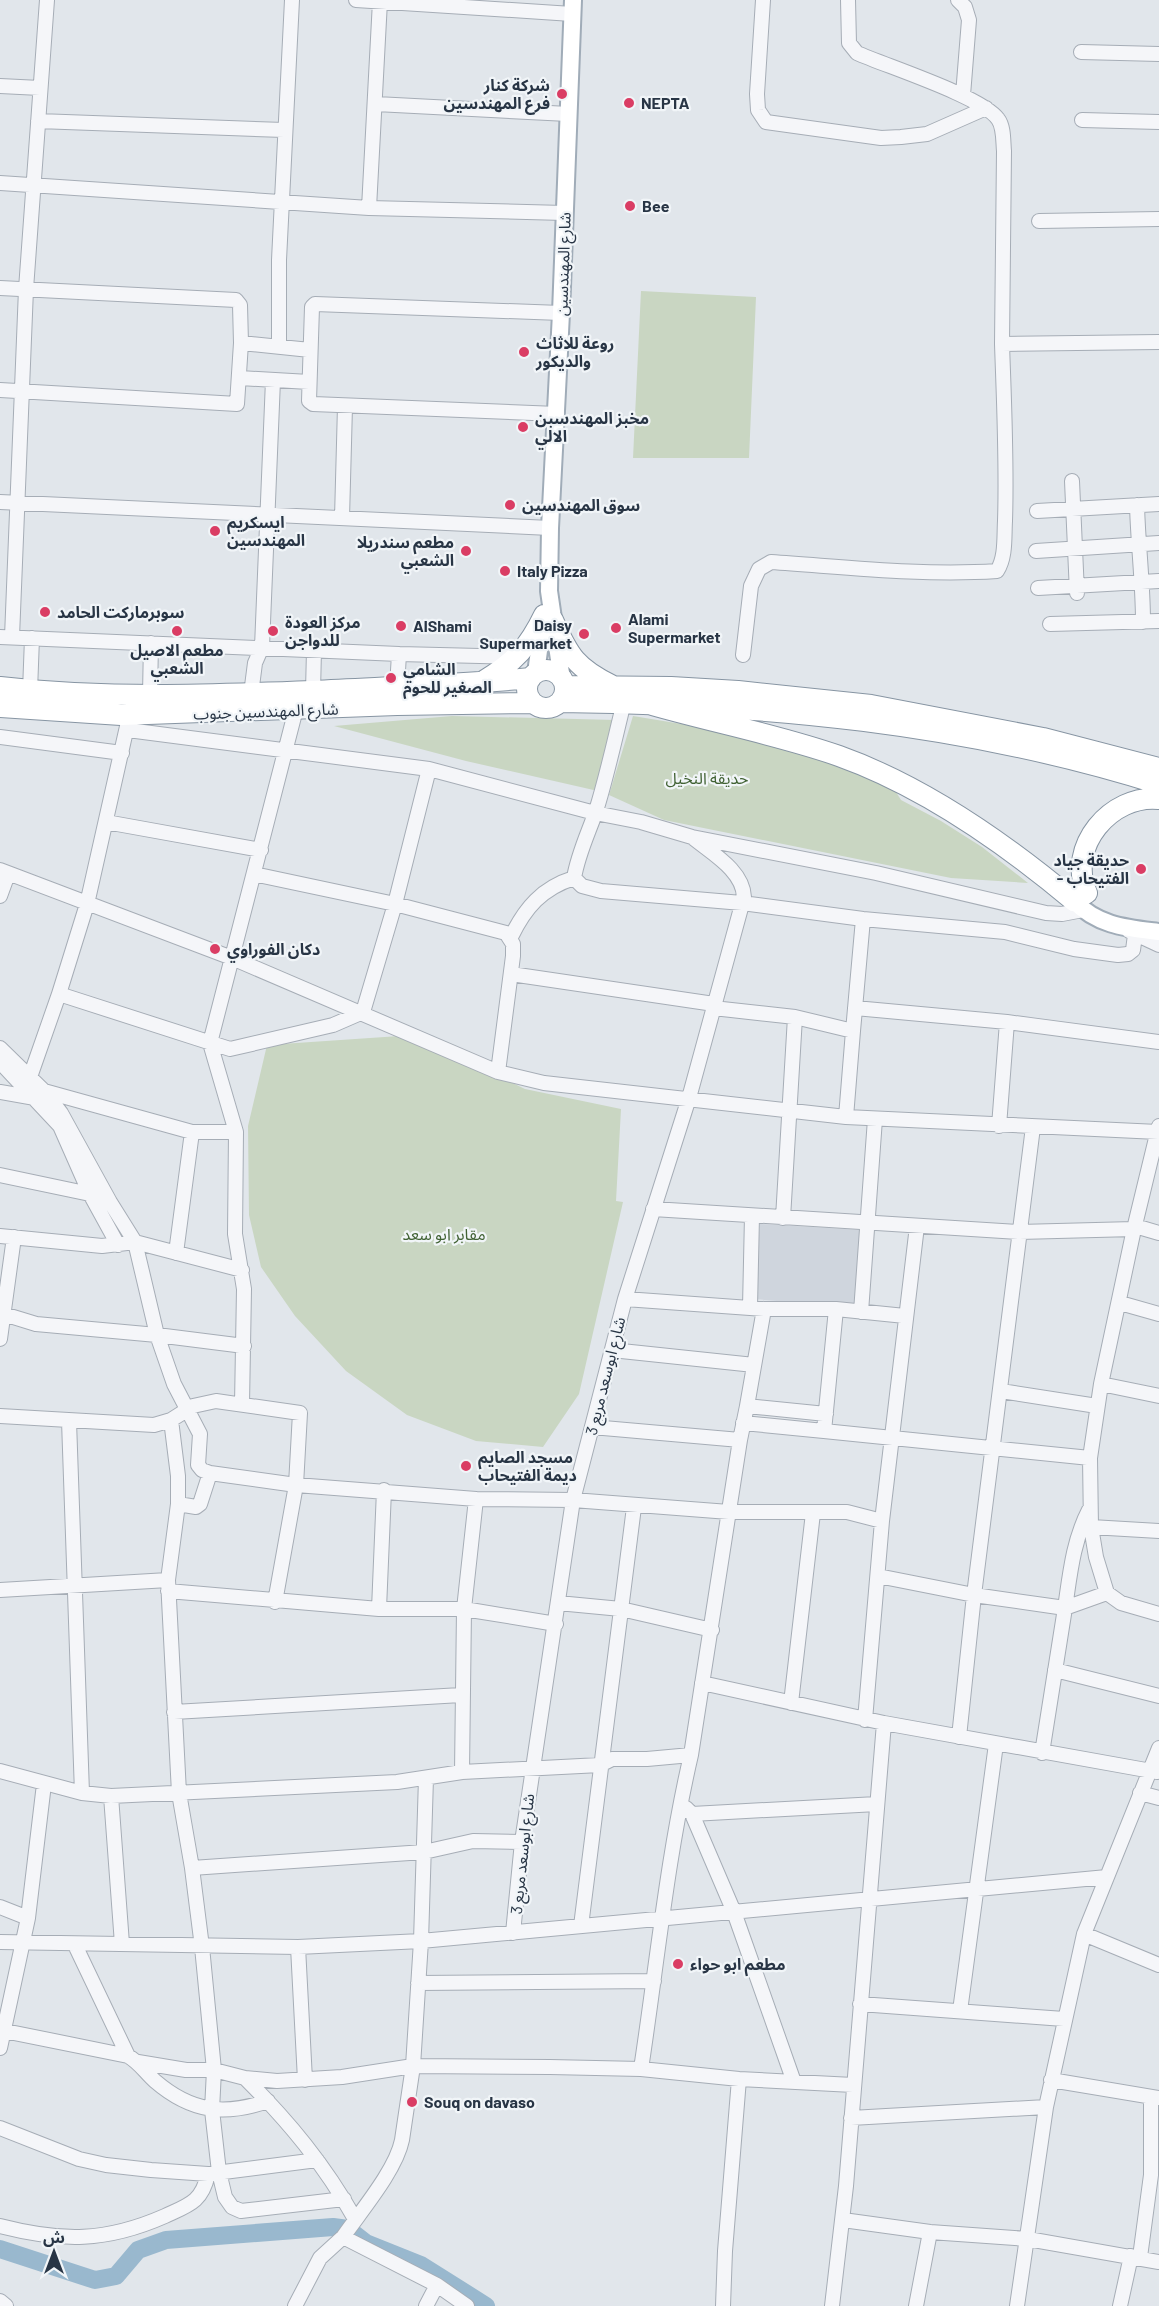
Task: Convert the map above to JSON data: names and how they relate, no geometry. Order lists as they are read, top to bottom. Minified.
{"streets":{"highway":["شارع المهندسين جنوب"],"main road":["شارع المهندسين"],"street":["شارع ابوسعد مربع 3"]},"parks":["حديقة النخيل","مقابر ابو سعد"],"places":["شركة كنار فرع المهندسين","NEPTA","Bee","روعة للاثاث والديكور","مخبز المهندسبن الالي","سوق المهندسين","ايسكريم المهندسين","مطعم سندريلا الشعبي","Italy Pizza","سوبرماركت الحامد","AlShami","Alami Supermarket","مطعم الاصيل الشعبي","مركز العودة للدواجن","Daisy Supermarket","الشامي الصغير للحوم","حديقة جياد - الفتيحاب","دكان الفوراوي","مسجد الصايم ديمة الفتيحاب","مطعم ابو حواء","Souq on davaso"],"north":"top"}
